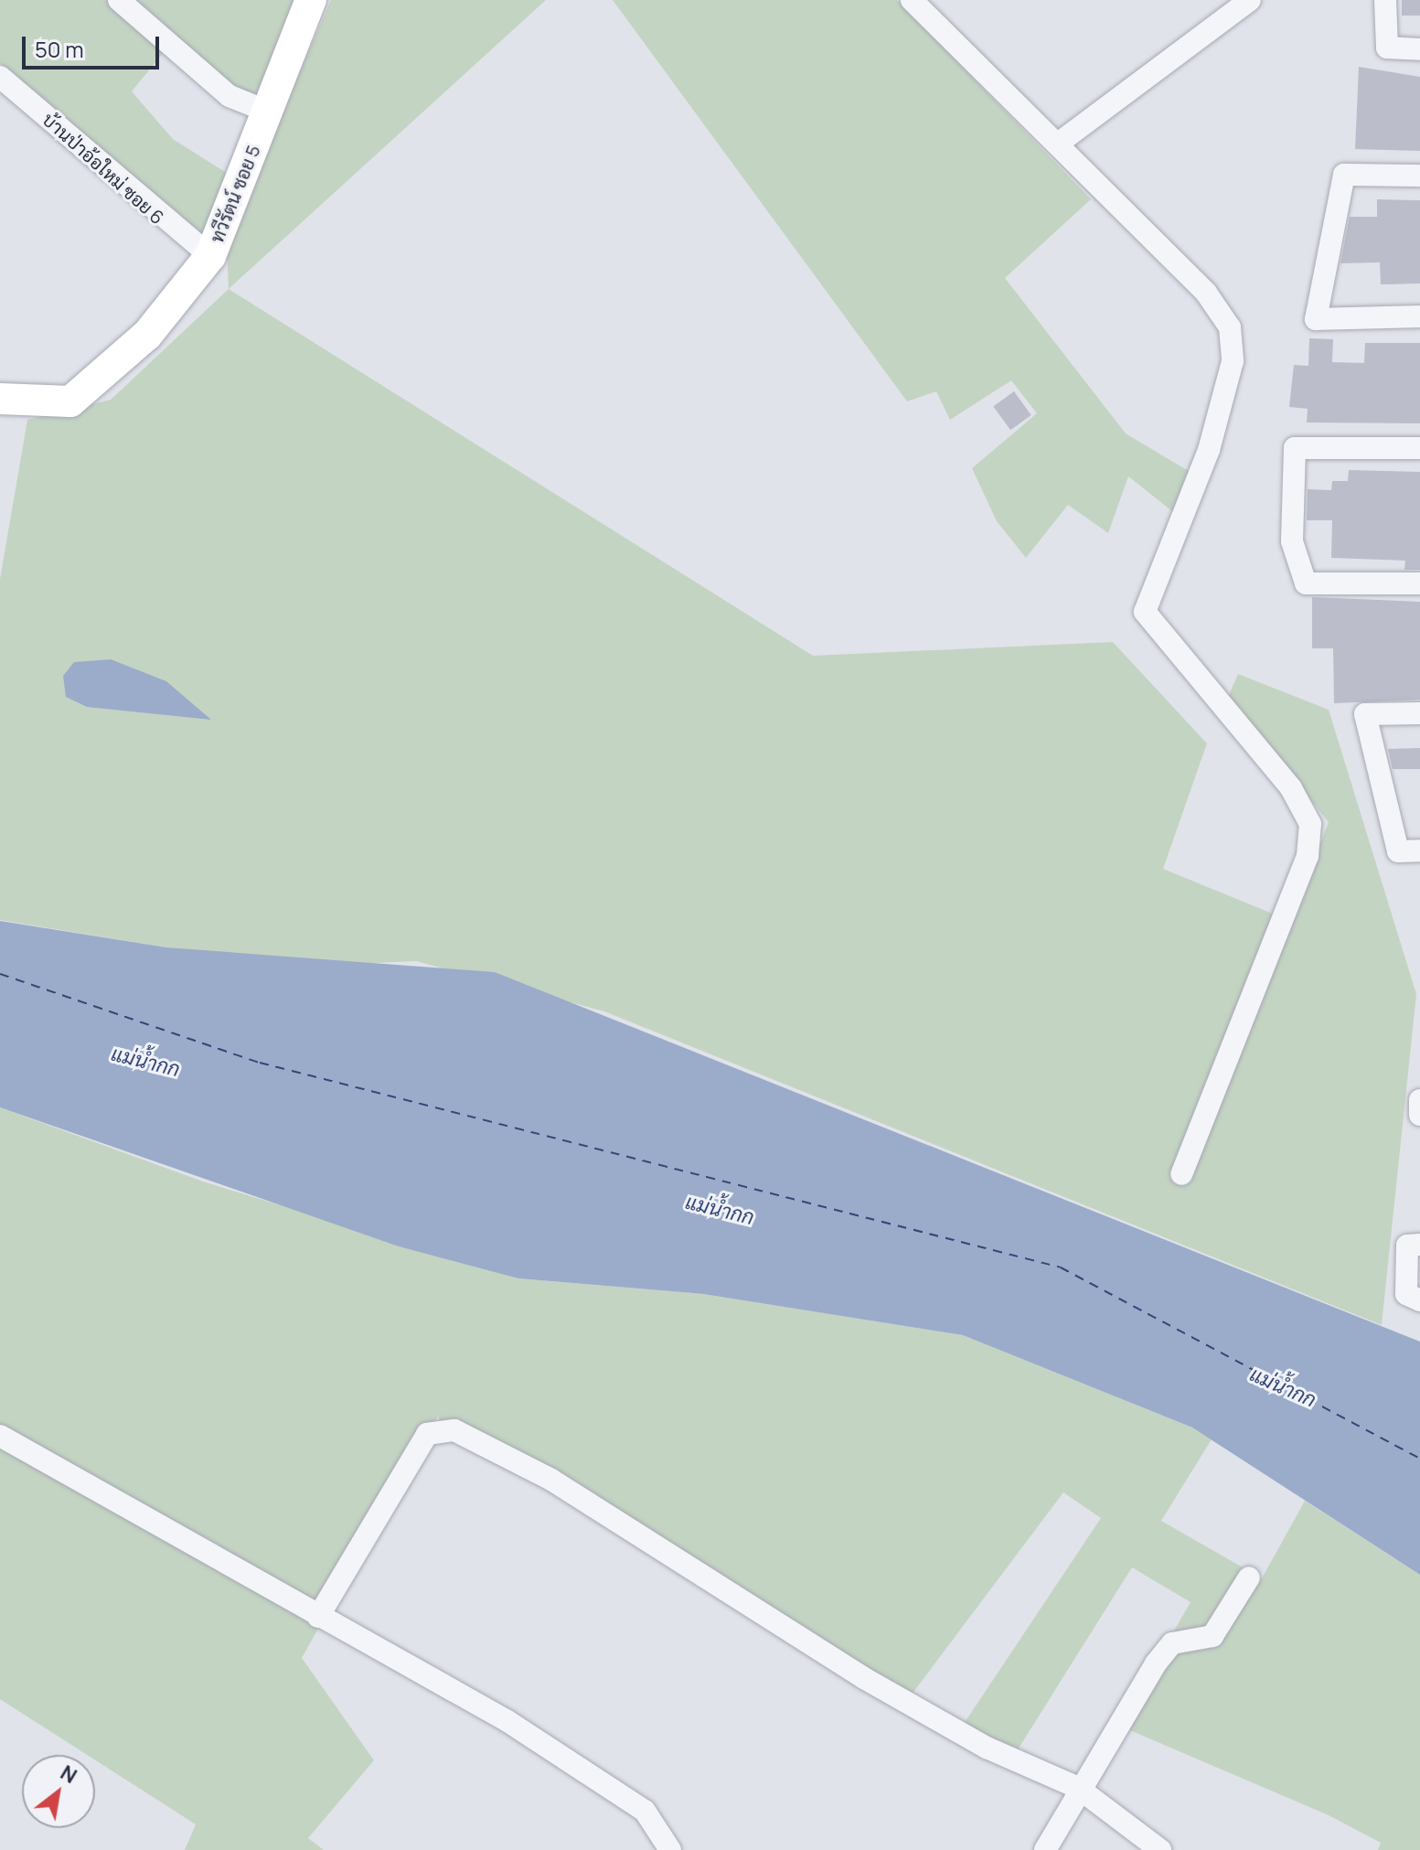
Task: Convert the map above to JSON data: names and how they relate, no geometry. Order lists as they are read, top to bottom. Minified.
{"streets":{"street":["บ้านป่าอ้อใหม่ ซอย 6","ทวีรัตน์ ซอย 5"]},"crossings":[["บ้านป่าอ้อใหม่ ซอย 6","ทวีรัตน์ ซอย 5"]],"water":["แม่น้ำกก"],"scale_bar":"50 m","north":"top right"}
